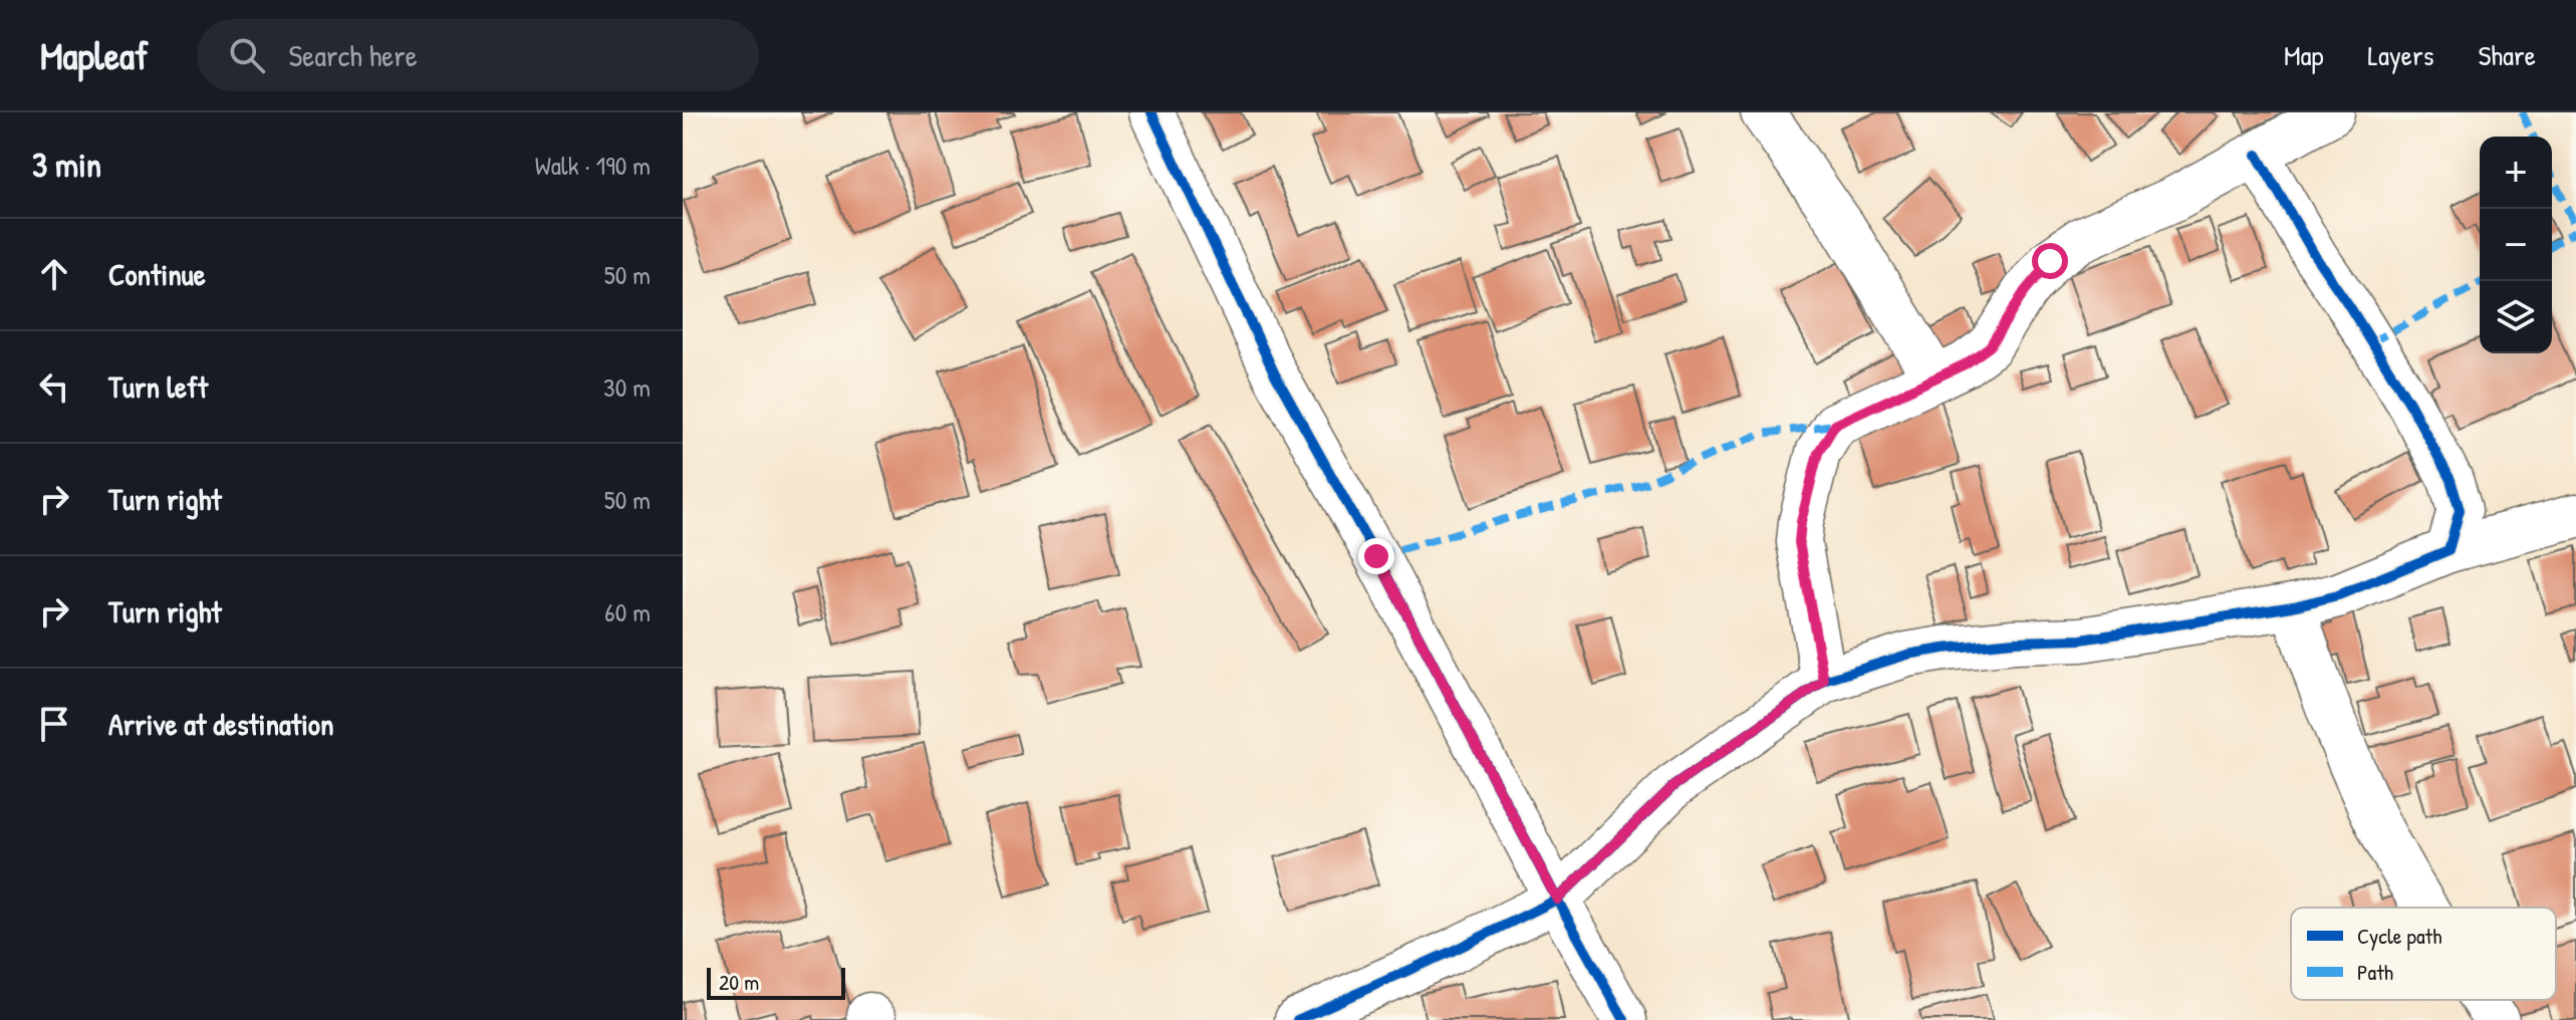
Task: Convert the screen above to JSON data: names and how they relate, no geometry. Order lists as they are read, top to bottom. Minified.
{"legend":["Cycle path","Path"],"scale_bar":"20 m","page":{"header":"Mapleaf","search":"Search here","nav":["Map","Layers","Share"],"heading":["3 min","Walk · 190 m"],"map_buttons":["+","−"],"list":[["Continue","50 m"],["Turn left","30 m"],["Turn right","50 m"],["Turn right","60 m"],"Arrive at destination"],"scale":"20 m"}}
